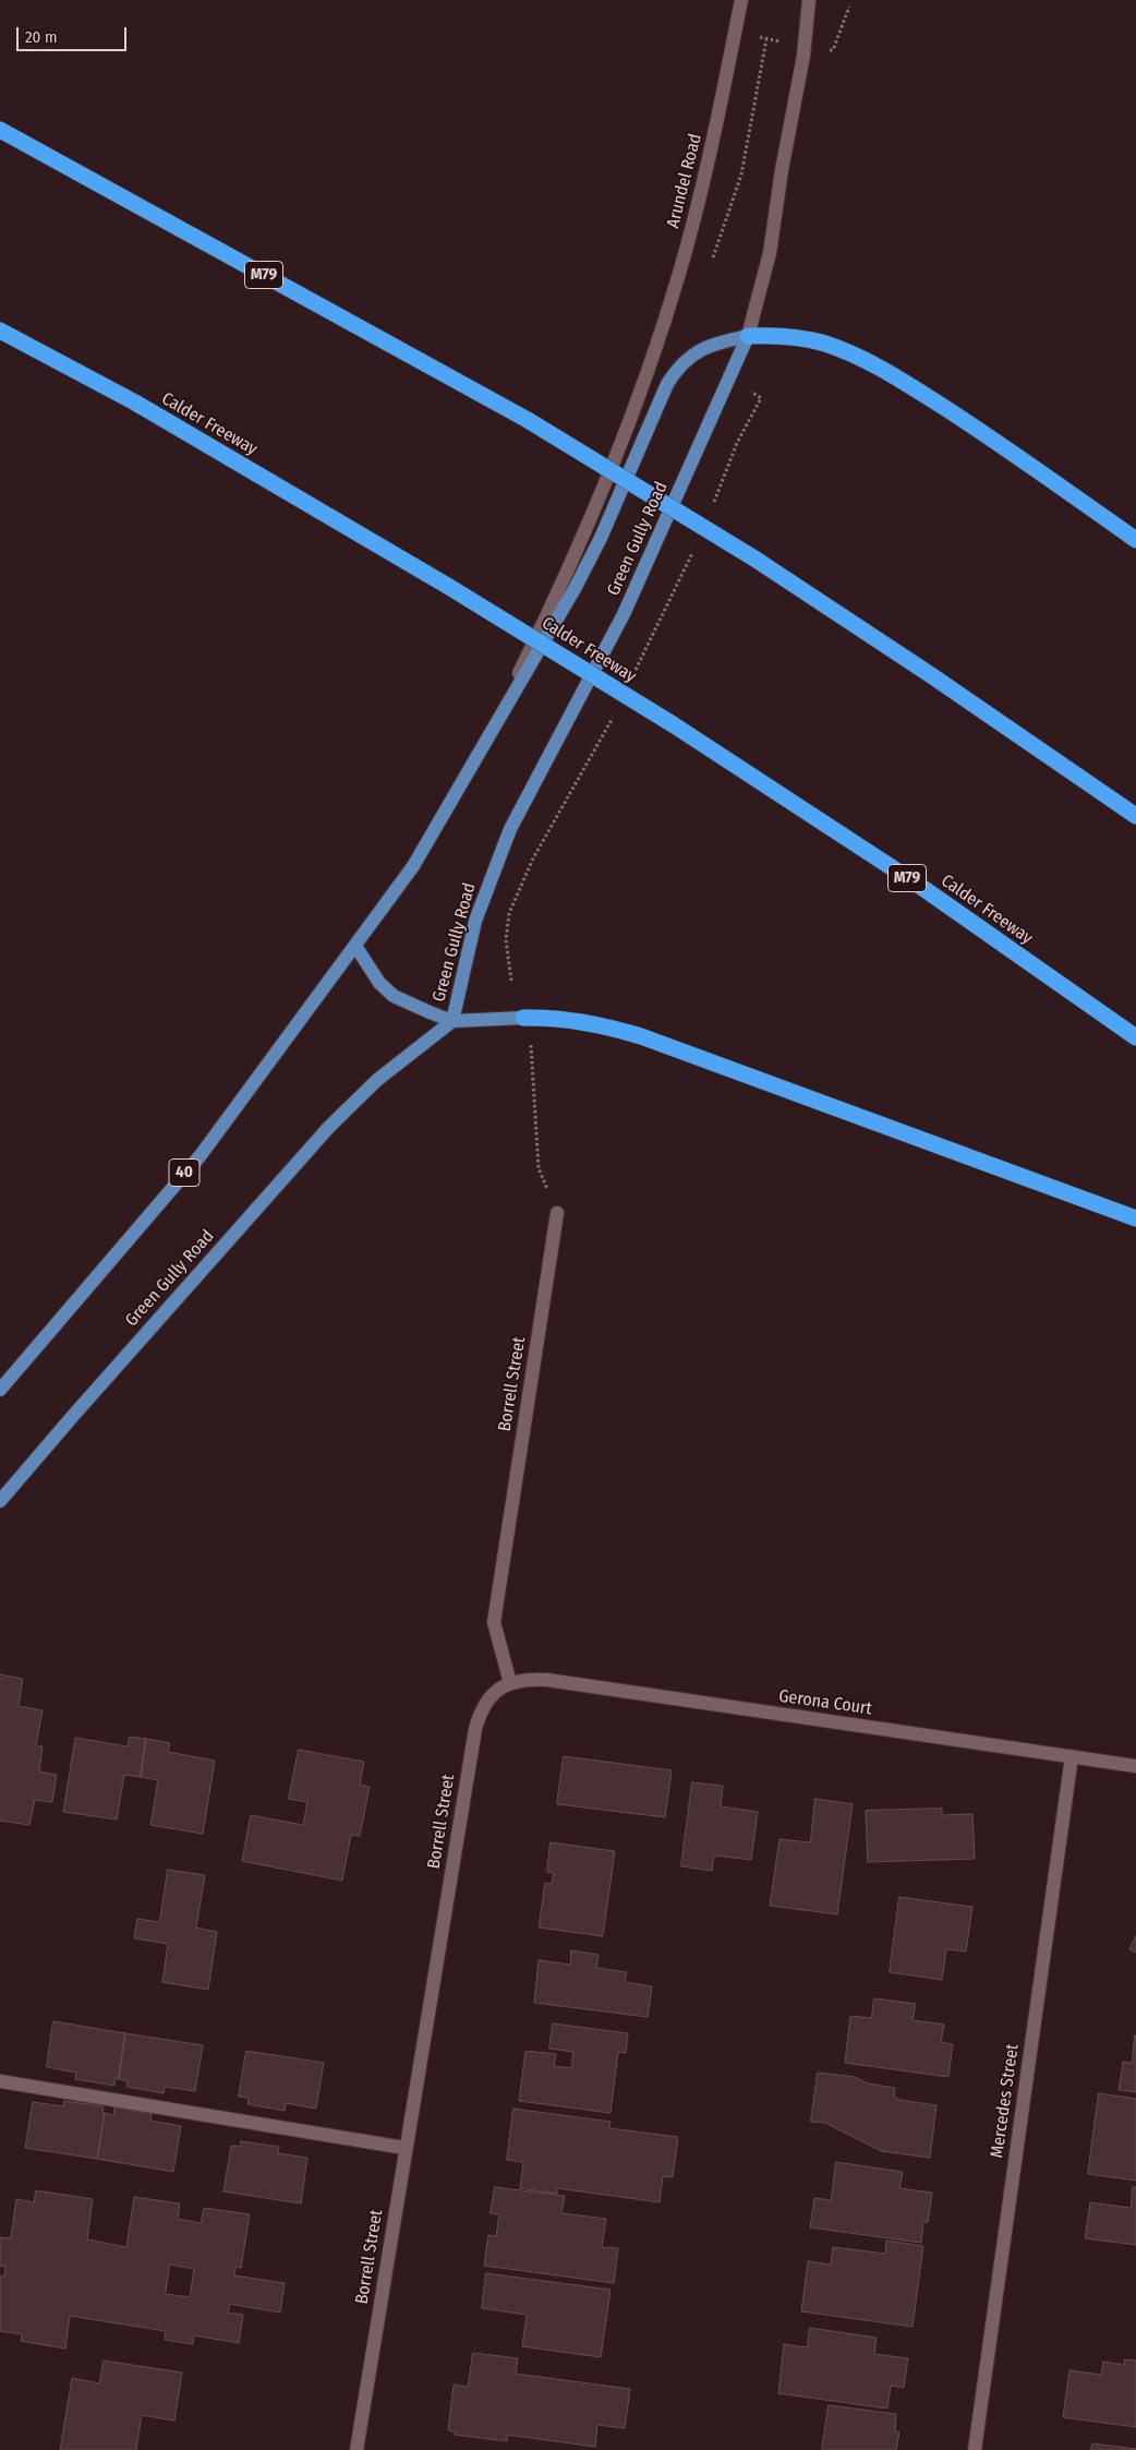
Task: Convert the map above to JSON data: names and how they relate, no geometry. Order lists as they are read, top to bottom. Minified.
{"streets":{"highway":["M79","Calder Freeway"],"main road":["Green Gully Road","40"],"street":["Arundel Road","Borrell Street","Gerona Court","Mercedes Street"]},"crossings":[["Borrell Street","Gerona Court"],["Gerona Court","Mercedes Street"]],"scale_bar":"20 m"}
